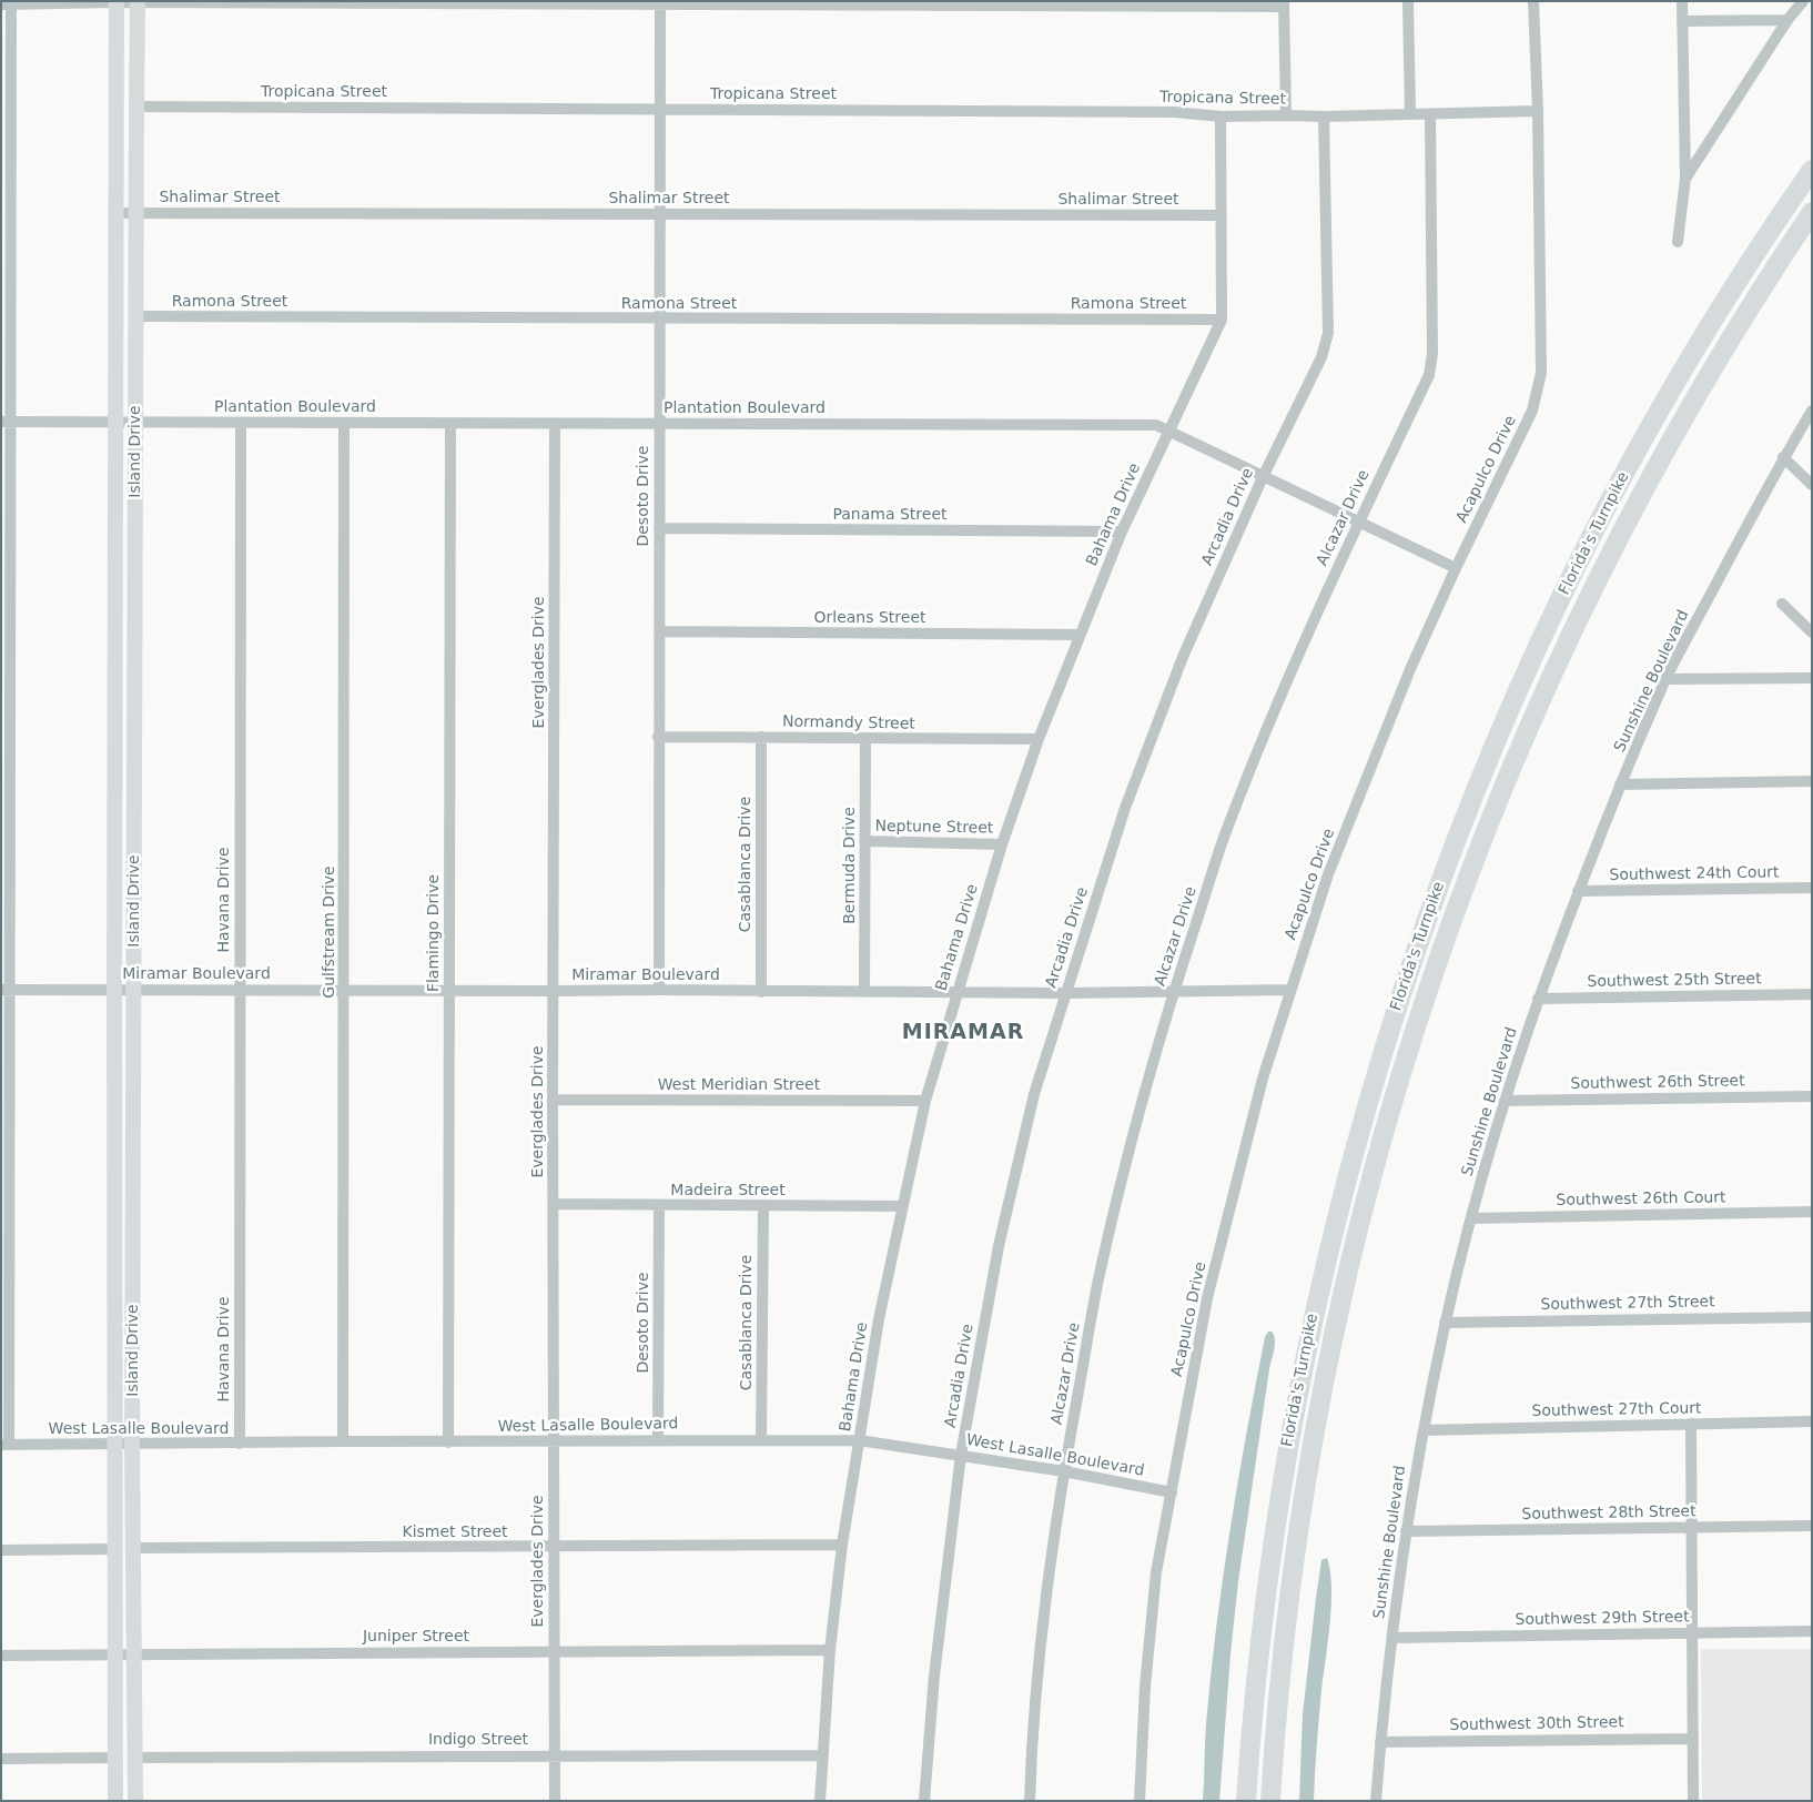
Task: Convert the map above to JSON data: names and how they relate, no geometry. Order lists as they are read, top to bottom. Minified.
{"streets":{"highway":["Florida's Turnpike"],"street":["Tropicana Street","Shalimar Street","Ramona Street","Plantation Boulevard","Island Drive","Acapulco Drive","Desoto Drive","Panama Street","Bahama Drive","Arcadia Drive","Alcazar Drive","Orleans Street","Everglades Drive","Sunshine Boulevard","Normandy Street","Neptune Street","Casablanca Drive","Bermuda Drive","Southwest 24th Court","Havana Drive","Gulfstream Drive","Flamingo Drive","Miramar Boulevard","Southwest 25th Street","Southwest 26th Street","West Meridian Street","Madeira Street","Southwest 26th Court","Southwest 27th Street","Southwest 27th Court","West Lasalle Boulevard","Southwest 28th Street","Kismet Street","Southwest 29th Street","Juniper Street","Southwest 30th Street","Indigo Street"]},"crossings":[["Tropicana Street","Island Drive"],["Tropicana Street","Acapulco Drive"],["Tropicana Street","Desoto Drive"],["Tropicana Street","Bahama Drive"],["Tropicana Street","Arcadia Drive"],["Tropicana Street","Alcazar Drive"],["Shalimar Street","Island Drive"],["Shalimar Street","Desoto Drive"],["Shalimar Street","Bahama Drive"],["Ramona Street","Island Drive"],["Ramona Street","Desoto Drive"],["Ramona Street","Bahama Drive"],["Plantation Boulevard","Island Drive"],["Plantation Boulevard","Acapulco Drive"],["Plantation Boulevard","Desoto Drive"],["Plantation Boulevard","Bahama Drive"],["Plantation Boulevard","Arcadia Drive"],["Plantation Boulevard","Alcazar Drive"],["Plantation Boulevard","Everglades Drive"],["Plantation Boulevard","Havana Drive"],["Plantation Boulevard","Gulfstream Drive"],["Plantation Boulevard","Flamingo Drive"],["Island Drive","Miramar Boulevard"],["Island Drive","West Lasalle Boulevard"],["Island Drive","Kismet Street"],["Island Drive","Juniper Street"],["Island Drive","Indigo Street"],["Acapulco Drive","Miramar Boulevard"],["Acapulco Drive","West Lasalle Boulevard"],["Desoto Drive","Panama Street"],["Desoto Drive","Orleans Street"],["Desoto Drive","Normandy Street"],["Desoto Drive","Miramar Boulevard"],["Desoto Drive","Madeira Street"],["Desoto Drive","West Lasalle Boulevard"],["Panama Street","Bahama Drive"],["Bahama Drive","Orleans Street"],["Bahama Drive","Normandy Street"],["Bahama Drive","Neptune Street"],["Bahama Drive","Miramar Boulevard"],["Bahama Drive","West Meridian Street"],["Bahama Drive","Madeira Street"],["Bahama Drive","West Lasalle Boulevard"],["Bahama Drive","Kismet Street"],["Bahama Drive","Juniper Street"],["Bahama Drive","Indigo Street"],["Arcadia Drive","Miramar Boulevard"],["Arcadia Drive","West Lasalle Boulevard"],["Alcazar Drive","Miramar Boulevard"],["Alcazar Drive","West Lasalle Boulevard"],["Everglades Drive","Miramar Boulevard"],["Everglades Drive","West Meridian Street"],["Everglades Drive","Madeira Street"],["Everglades Drive","West Lasalle Boulevard"],["Everglades Drive","Kismet Street"],["Everglades Drive","Juniper Street"],["Everglades Drive","Indigo Street"],["Sunshine Boulevard","Southwest 24th Court"],["Sunshine Boulevard","Southwest 25th Street"],["Sunshine Boulevard","Southwest 26th Street"],["Sunshine Boulevard","Southwest 26th Court"],["Sunshine Boulevard","Southwest 27th Street"],["Sunshine Boulevard","Southwest 27th Court"],["Sunshine Boulevard","Southwest 28th Street"],["Sunshine Boulevard","Southwest 29th Street"],["Sunshine Boulevard","Southwest 30th Street"],["Normandy Street","Casablanca Drive"],["Normandy Street","Bermuda Drive"],["Neptune Street","Bermuda Drive"],["Casablanca Drive","Miramar Boulevard"],["Casablanca Drive","Madeira Street"],["Casablanca Drive","West Lasalle Boulevard"],["Bermuda Drive","Miramar Boulevard"],["Havana Drive","Miramar Boulevard"],["Havana Drive","West Lasalle Boulevard"],["Gulfstream Drive","Miramar Boulevard"],["Gulfstream Drive","West Lasalle Boulevard"],["Flamingo Drive","Miramar Boulevard"],["Flamingo Drive","West Lasalle Boulevard"]],"districts":["MIRAMAR"]}
